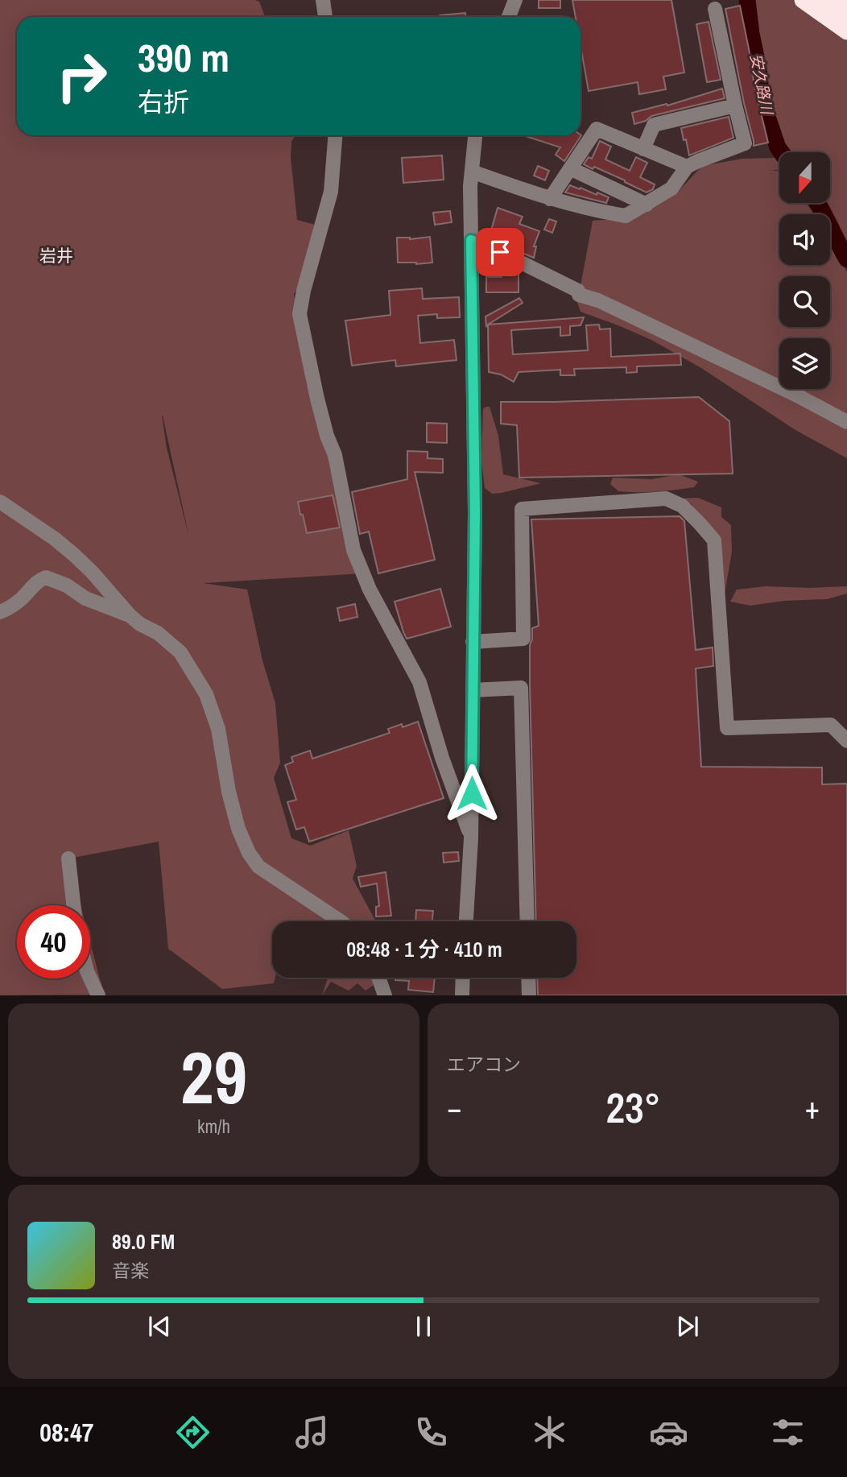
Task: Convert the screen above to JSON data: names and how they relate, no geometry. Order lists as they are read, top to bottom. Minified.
{"districts":["岩井"],"water":["安久路川"],"north":"bottom","page":{"turn":["390 m","右折"],"limit":"40","trip":"08:48 · 1 分 · 410 m","tile":[["29","km/h"],"エアコン"],"heat":["−","23°","+"],"song":["89.0 FM","音楽"],"tabs":"08:47"}}
